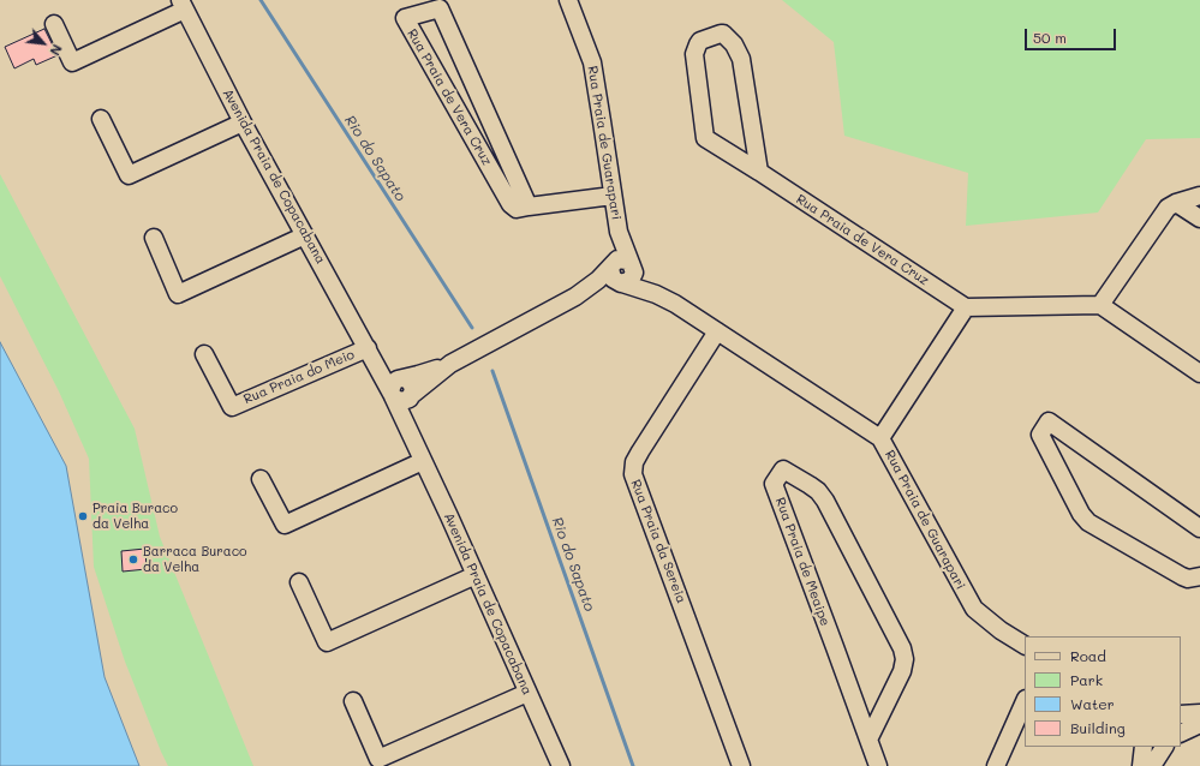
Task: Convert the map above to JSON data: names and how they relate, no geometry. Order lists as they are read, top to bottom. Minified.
{"streets":{"street":["Rua Praia de Vera Cruz","Rua Praia de Guarapari","Avenida Praia de Copacabana","Rua Praia do Meio","Rua Praia da Sereia","Rua Praia de Meaipe"]},"crossings":[["Rua Praia de Vera Cruz","Rua Praia de Guarapari"],["Rua Praia de Guarapari","Rua Praia da Sereia"],["Avenida Praia de Copacabana","Rua Praia do Meio"]],"water":["Rio do Sapato"],"places":["Praia Buraco da Velha","Barraca Buraco da Velha"],"legend":["Road","Park","Water","Building"],"scale_bar":"50 m","north":"bottom right"}
